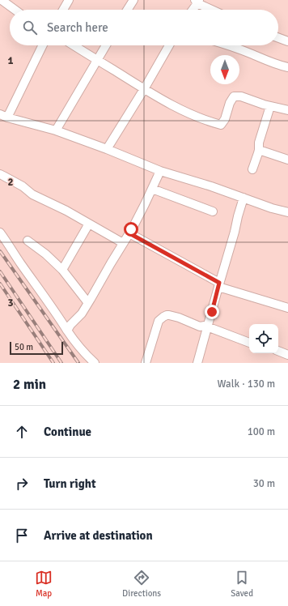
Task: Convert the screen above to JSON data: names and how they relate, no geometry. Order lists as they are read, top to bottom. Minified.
{"scale_bar":"50 m","north":"bottom","page":{"search":"Search here","scale":"50 m","heading":["2 min","Walk · 130 m"],"list":[["Continue","100 m"],["Turn right","30 m"],"Arrive at destination"],"nav":["Map","Directions","Saved"]},"grid":{"rows":["1","2","3"]}}
